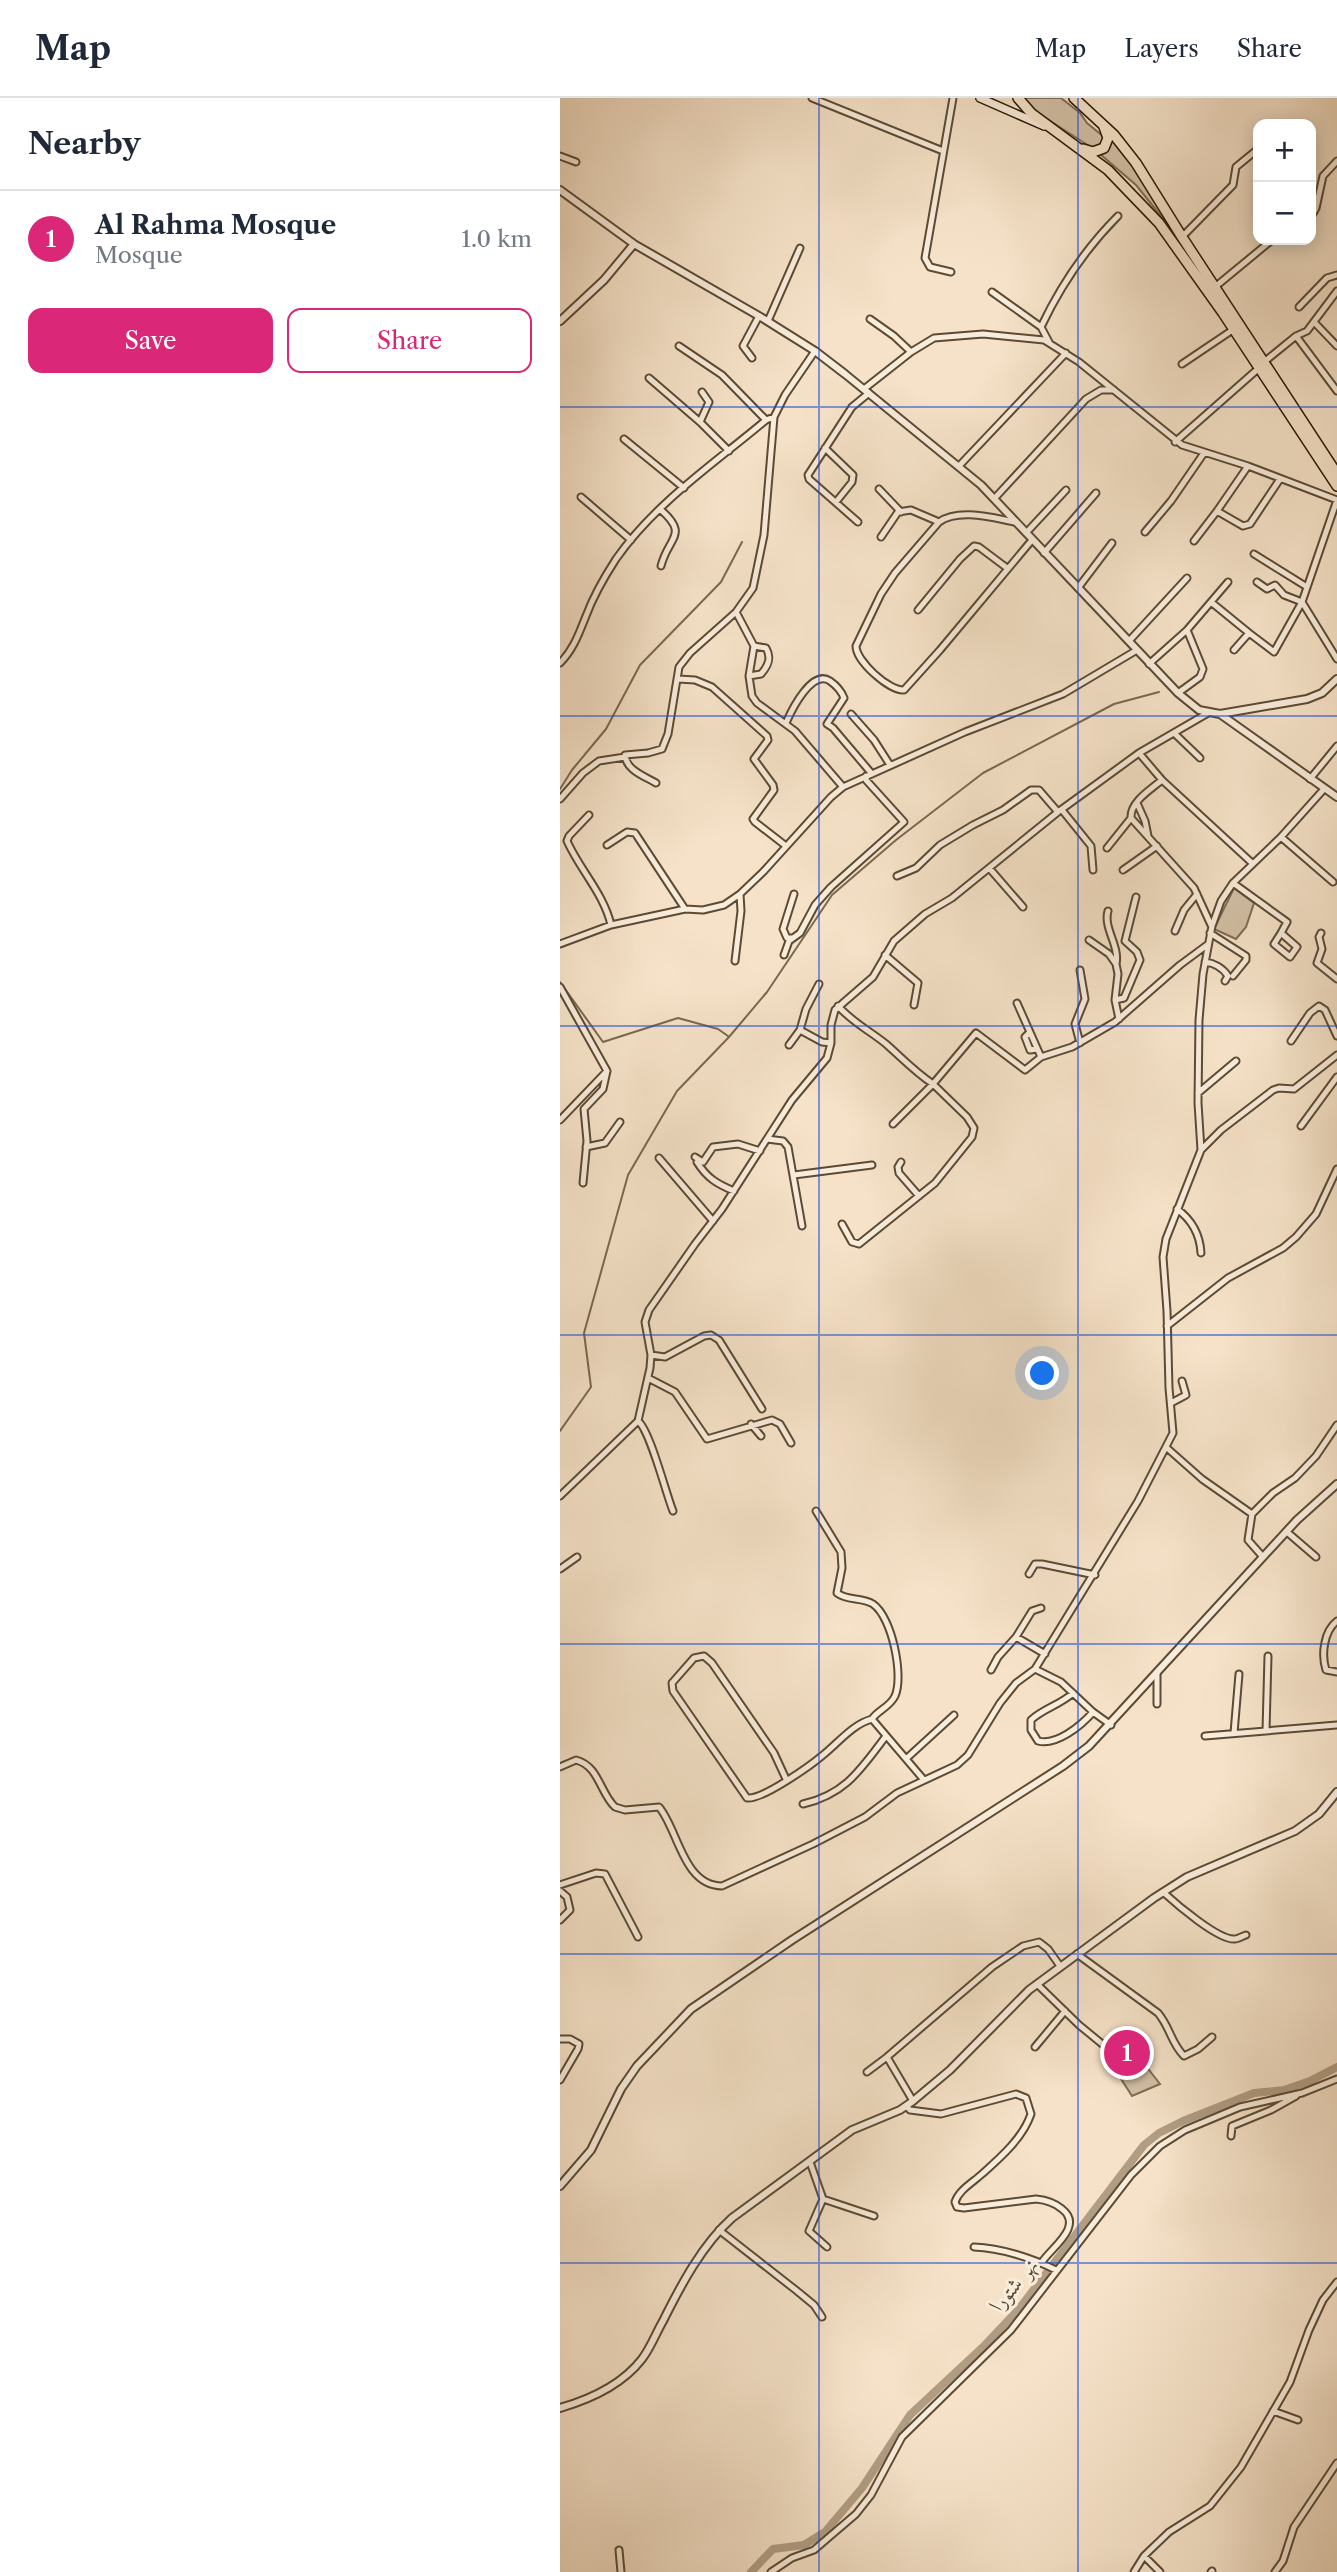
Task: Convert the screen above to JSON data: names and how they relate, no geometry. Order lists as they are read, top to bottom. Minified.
{"water":["نهر شتورا"],"page":{"header":"Map","nav":["Map","Layers","Share"],"heading":"Nearby","map_buttons":["+","−"],"list":[{"mark":"1","name":"Al Rahma Mosque","note":"Mosque","value":"1.0 km"}],"buttons":["Save","Share"],"pins":"1"}}
